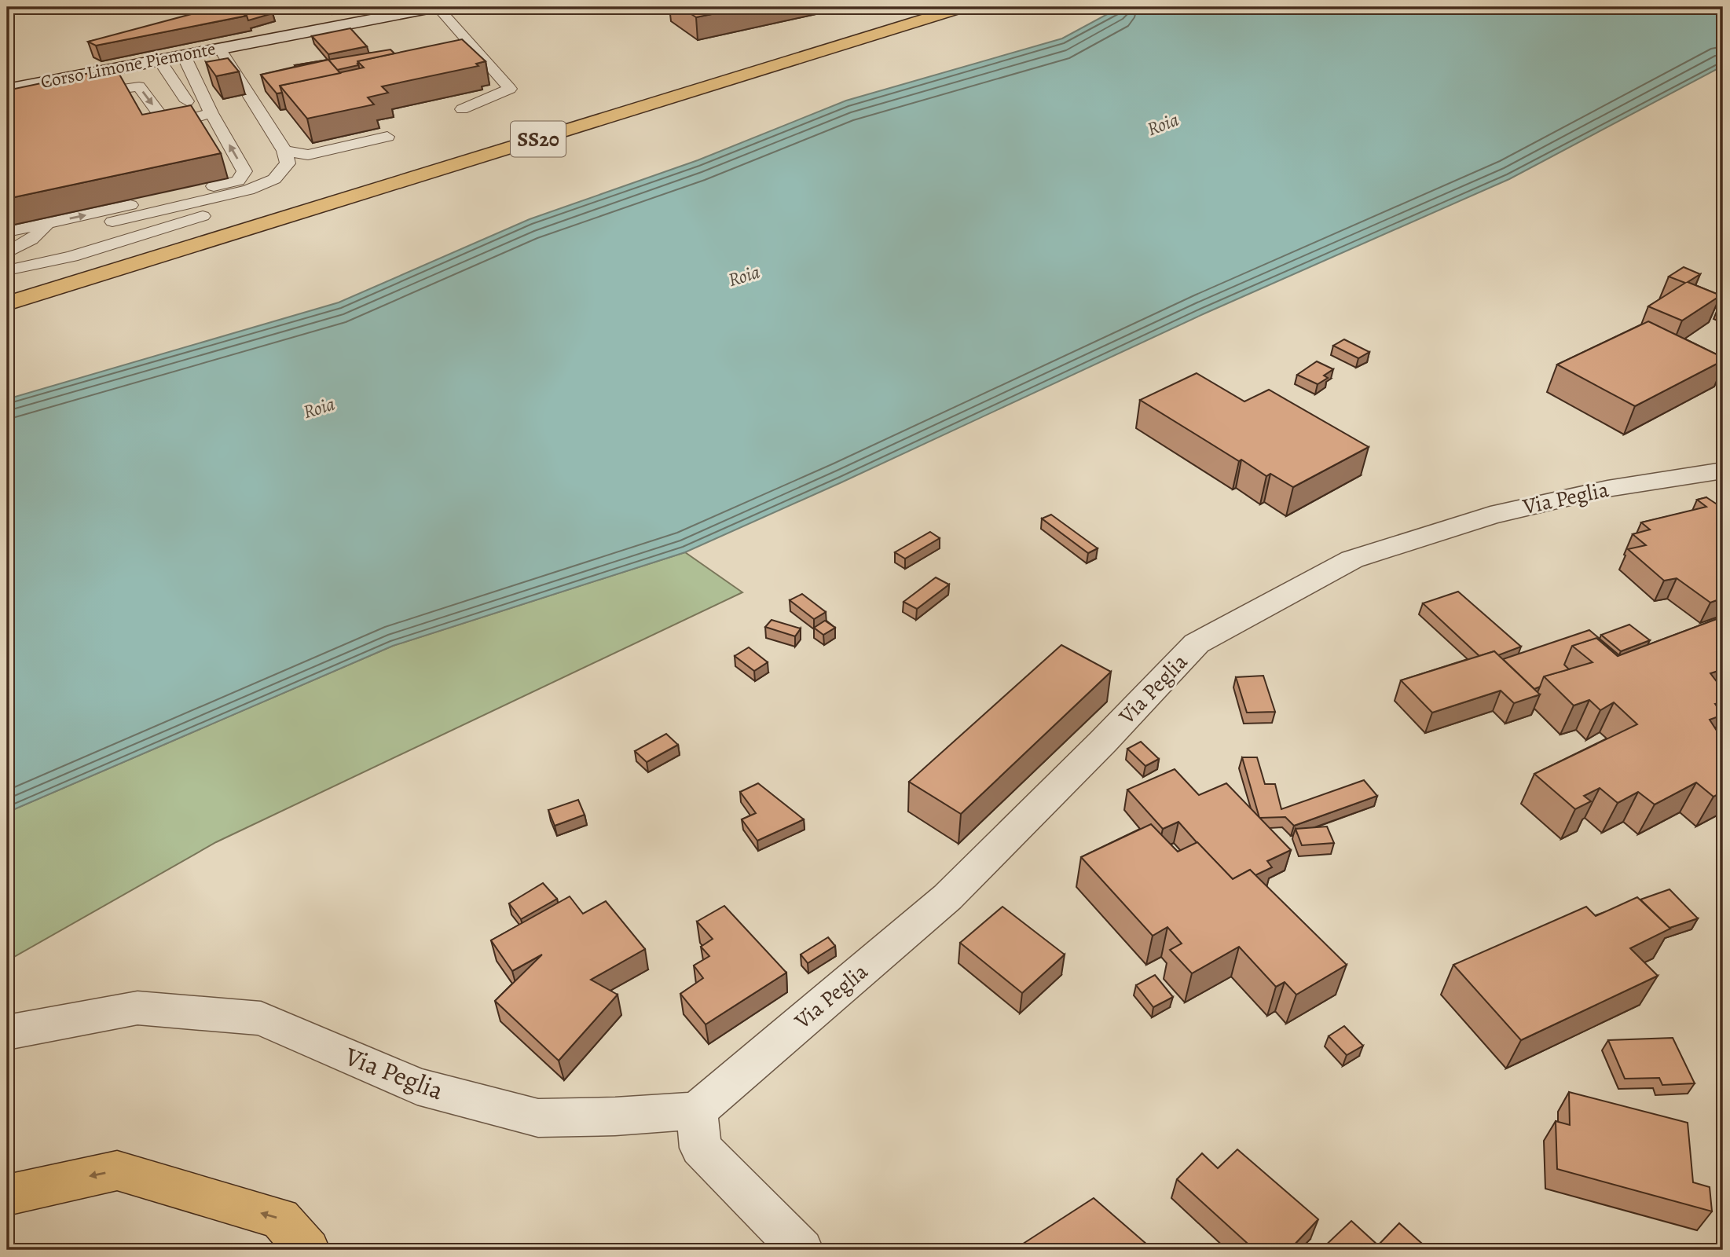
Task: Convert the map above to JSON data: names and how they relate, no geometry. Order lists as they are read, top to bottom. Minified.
{"streets":{"main road":["SS20"],"street":["Corso Limone Piemonte","Via Peglia"]},"water":["Roia"]}
